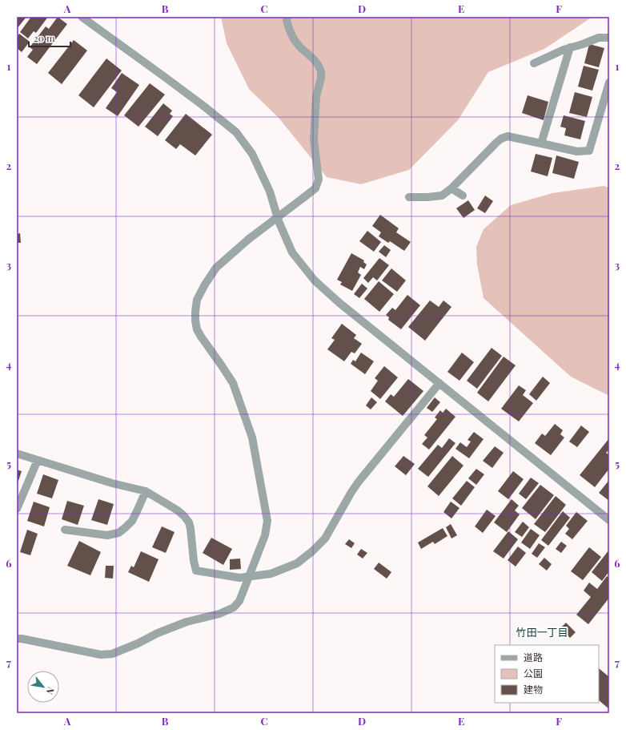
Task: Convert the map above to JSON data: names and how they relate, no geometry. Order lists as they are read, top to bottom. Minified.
{"districts":["竹田一丁目"],"legend":["道路","公園","建物"],"scale_bar":"20 m","north":"bottom right","grid":{"columns":["A","B","C","D","E","F"],"rows":["1","2","3","4","5","6","7"]}}
